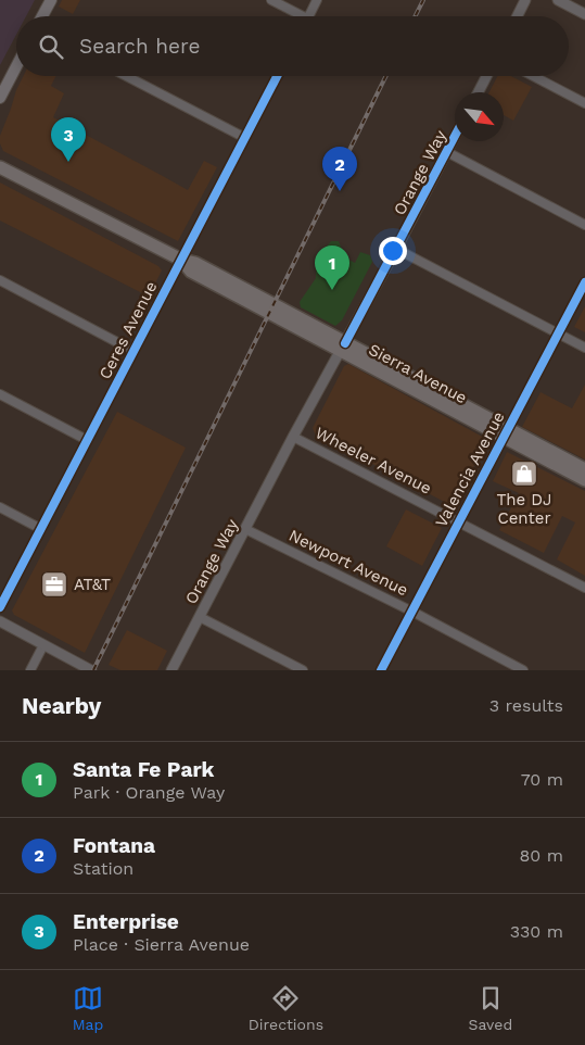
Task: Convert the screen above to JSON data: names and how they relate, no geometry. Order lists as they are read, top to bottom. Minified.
{"streets":{"main road":["Sierra Avenue"],"street":["Orange Way","Ceres Avenue","Wheeler Avenue","Valencia Avenue","Newport Avenue"]},"crossings":[["Orange Way","Sierra Avenue"],["Orange Way","Wheeler Avenue"],["Orange Way","Newport Avenue"],["Ceres Avenue","Sierra Avenue"],["Sierra Avenue","Valencia Avenue"],["Wheeler Avenue","Valencia Avenue"],["Valencia Avenue","Newport Avenue"]],"places":{"shop":["The DJ Center"],"office":["AT&T"]},"north":"bottom right","page":{"search":"Search here","pins":["3","2","1"],"heading":["Nearby","3 results"],"list":[{"mark":"1","name":"Santa Fe Park","note":"Park · Orange Way","value":"70 m"},{"mark":"2","name":"Fontana","note":"Station","value":"80 m"},{"mark":"3","name":"Enterprise","note":"Place · Sierra Avenue","value":"330 m"}],"nav":["Map","Directions","Saved"]}}
